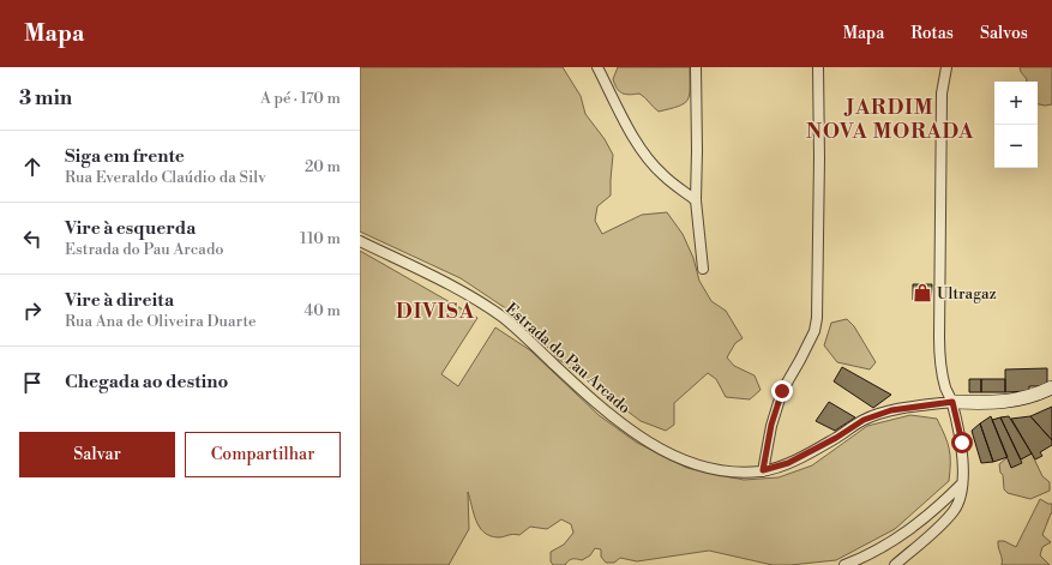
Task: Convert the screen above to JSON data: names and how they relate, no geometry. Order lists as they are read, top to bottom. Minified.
{"streets":{"street":["Estrada do Pau Arcado"]},"districts":["JARDIM NOVA MORADA","DIVISA"],"places":{"shop":["Ultragaz"]},"page":{"header":"Mapa","nav":["Mapa","Rotas","Salvos"],"heading":["3 min","A pé · 170 m"],"map_buttons":["+","−"],"list":[["Siga em frente","Rua Everaldo Claúdio da Silv","20 m"],["Vire à esquerda","Estrada do Pau Arcado","110 m"],["Vire à direita","Rua Ana de Oliveira Duarte","40 m"],"Chegada ao destino"],"buttons":["Salvar","Compartilhar"]}}
